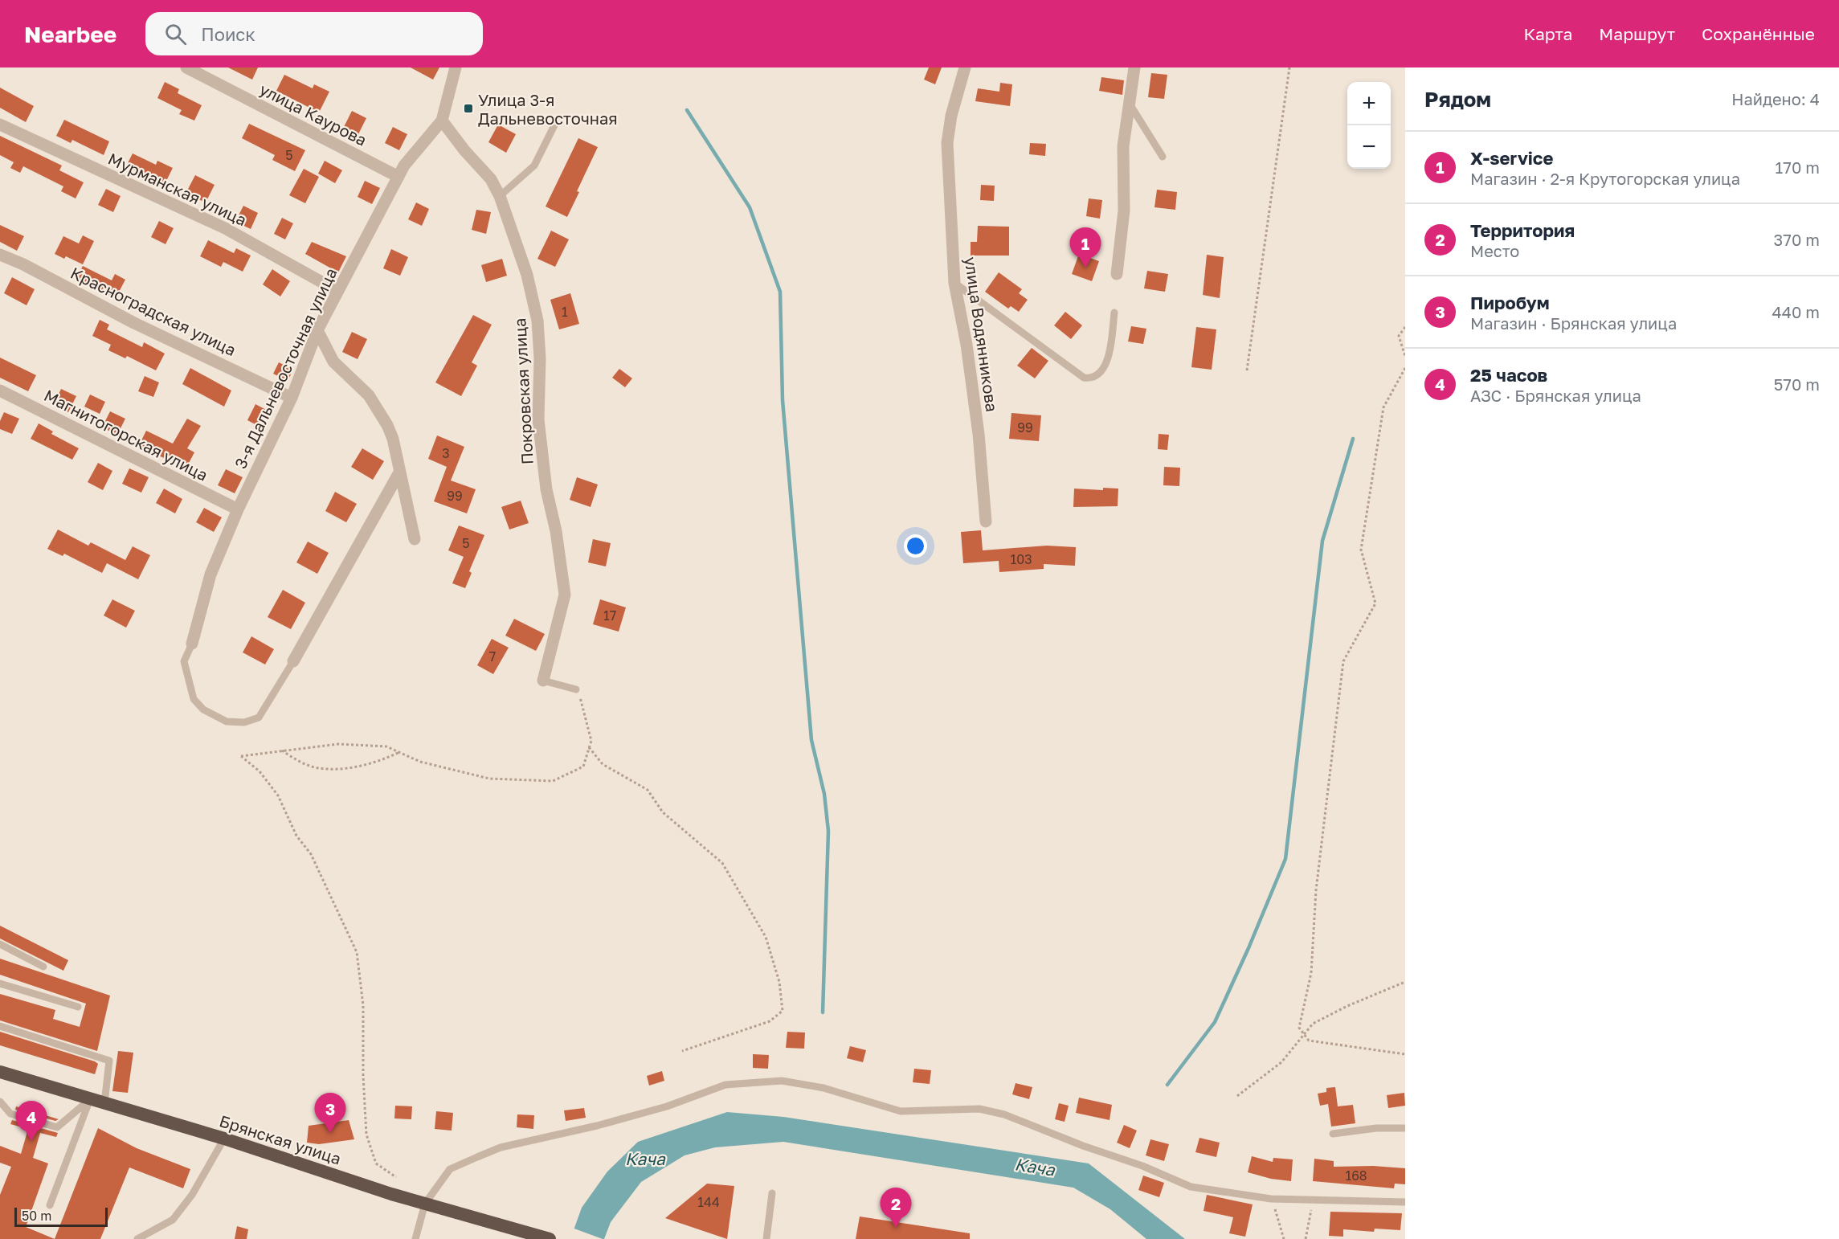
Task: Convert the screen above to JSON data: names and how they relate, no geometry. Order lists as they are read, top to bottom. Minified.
{"streets":{"highway":["Брянская улица"],"street":["улица Каурова","Мурманская улица","Красноградская улица","улица Водянникова","3-я Дальневосточная улица","Покровская улица","Магнитогорская улица"]},"crossings":[["улица Каурова","3-я Дальневосточная улица"],["Мурманская улица","3-я Дальневосточная улица"],["Красноградская улица","3-я Дальневосточная улица"],["3-я Дальневосточная улица","Покровская улица"],["3-я Дальневосточная улица","Магнитогорская улица"]],"water":["Кача"],"places":{"transit":["Улица 3-я Дальневосточная"]},"house_numbers":["5","1","99","3","99","5","103","17","7","168","144"],"scale_bar":"50 m","page":{"header":"Nearbee","search":"Поиск","nav":["Карта","Маршрут","Сохранённые"],"heading":["Рядом","Найдено: 4"],"map_buttons":["+","−"],"list":[{"mark":"1","name":"X-service","note":"Магазин · 2-я Крутогорская улица","value":"170 m"},{"mark":"2","name":"Территория","note":"Место","value":"370 m"},{"mark":"3","name":"Пиробум","note":"Магазин · Брянская улица","value":"440 m"},{"mark":"4","name":"25 часов","note":"АЗС · Брянская улица","value":"570 m"}],"pins":["1","3","4","2"],"scale":"50 m"}}
